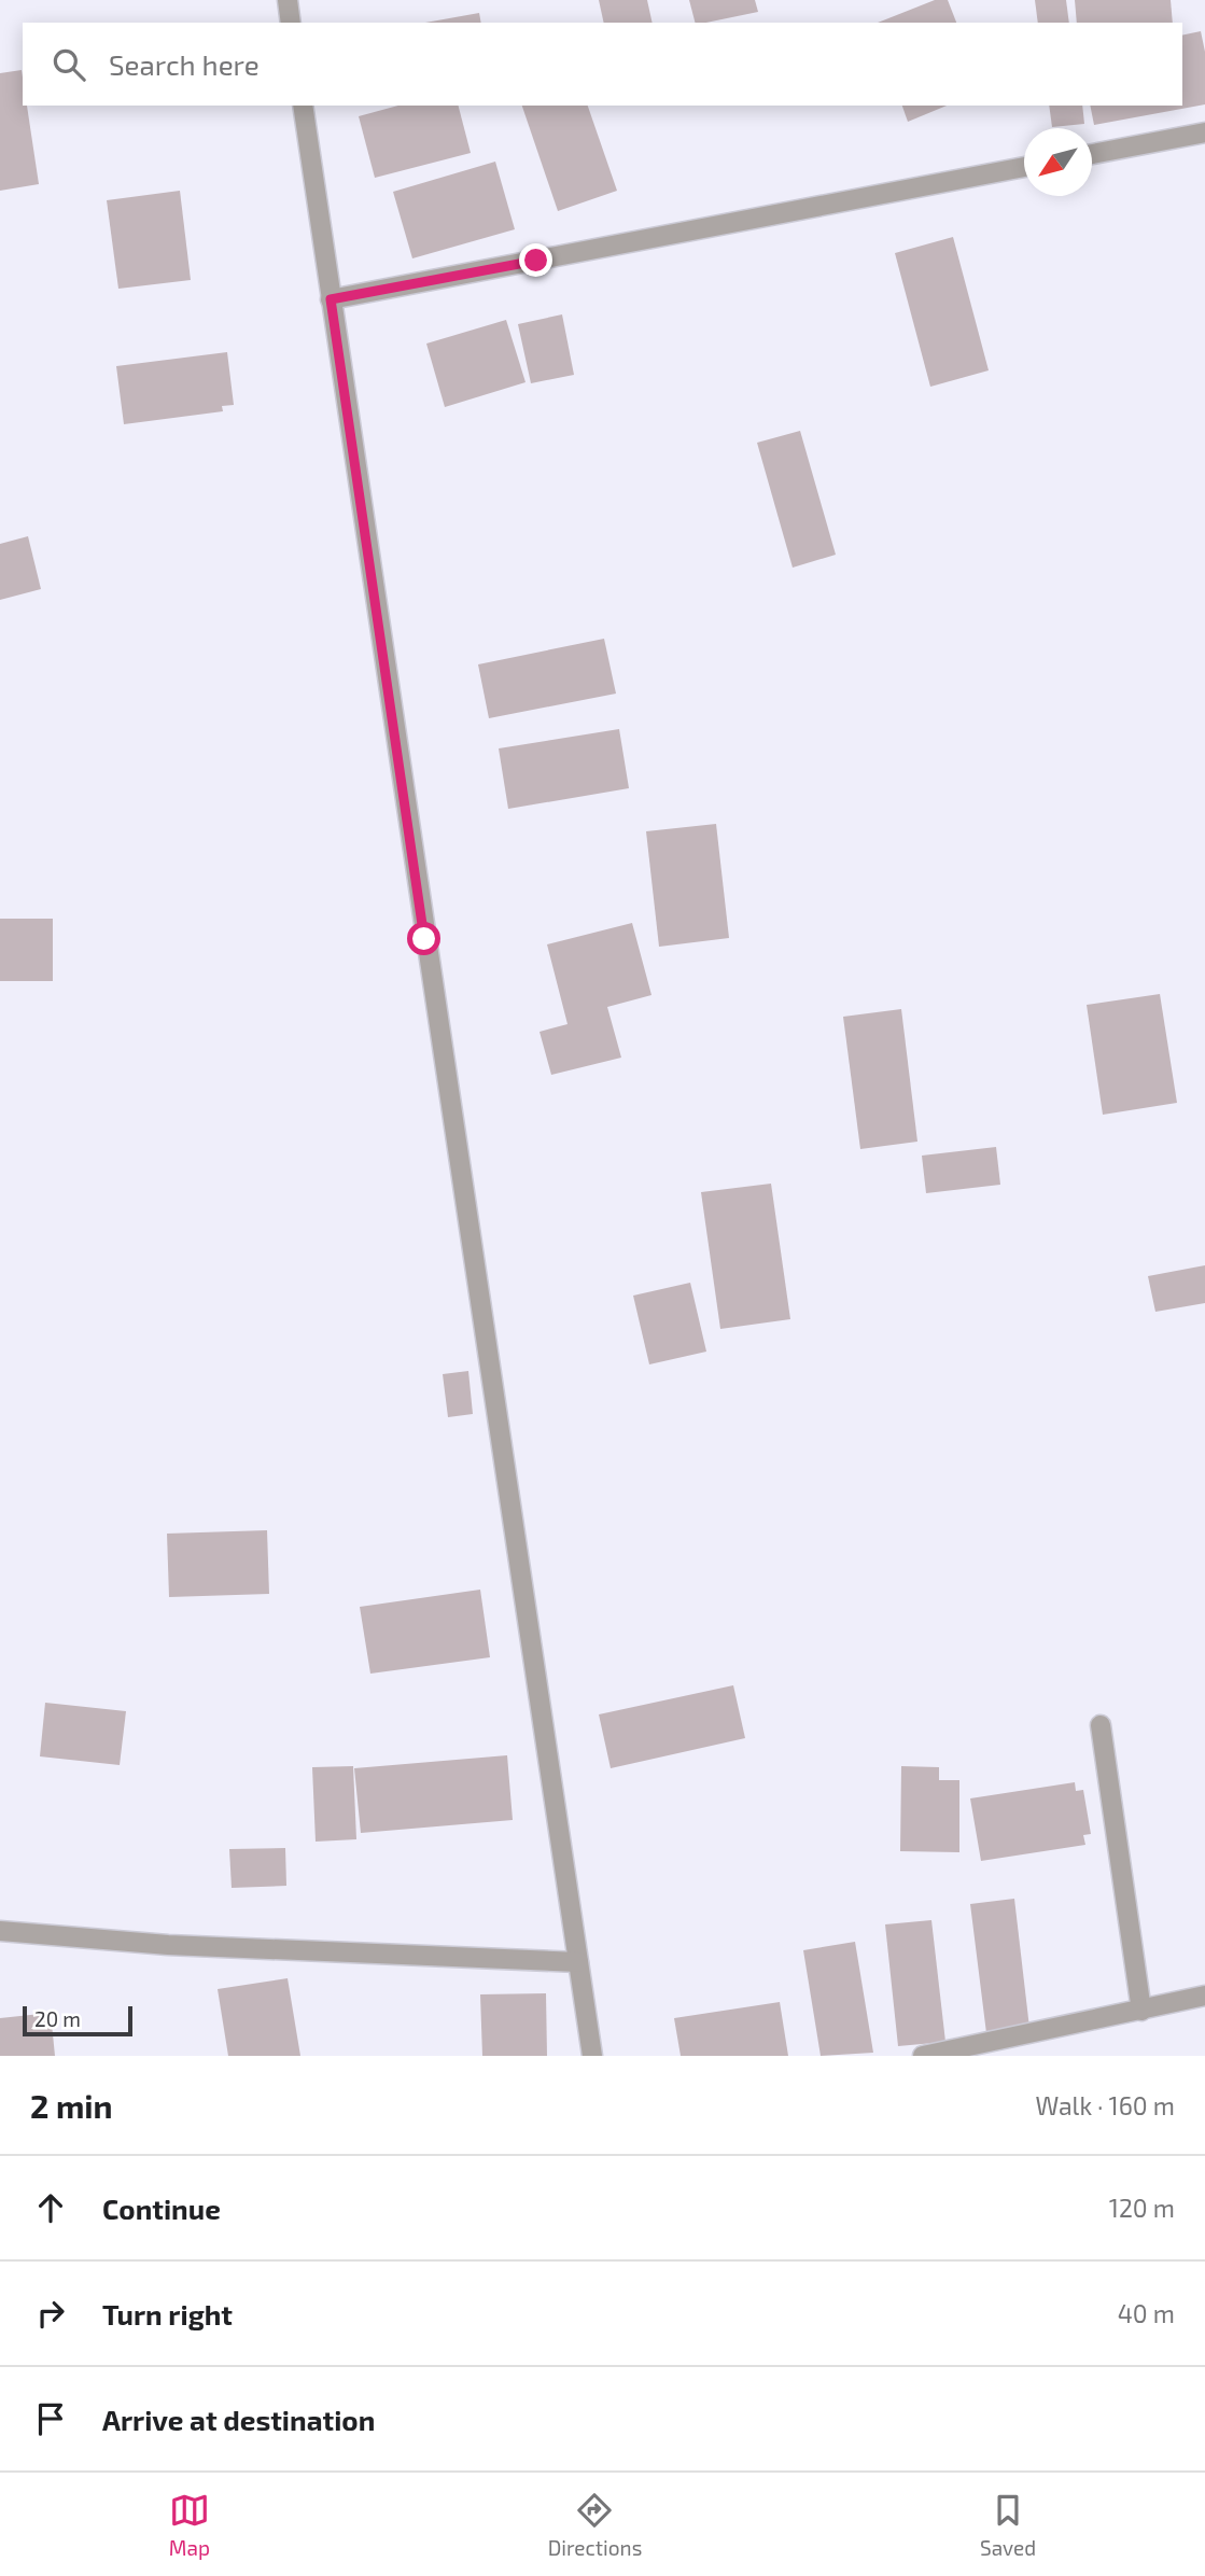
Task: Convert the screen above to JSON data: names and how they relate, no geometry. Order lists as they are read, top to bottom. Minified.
{"scale_bar":"20 m","north":"bottom left","page":{"search":"Search here","scale":"20 m","heading":["2 min","Walk · 160 m"],"list":[["Continue","120 m"],["Turn right","40 m"],"Arrive at destination"],"nav":["Map","Directions","Saved"]}}
